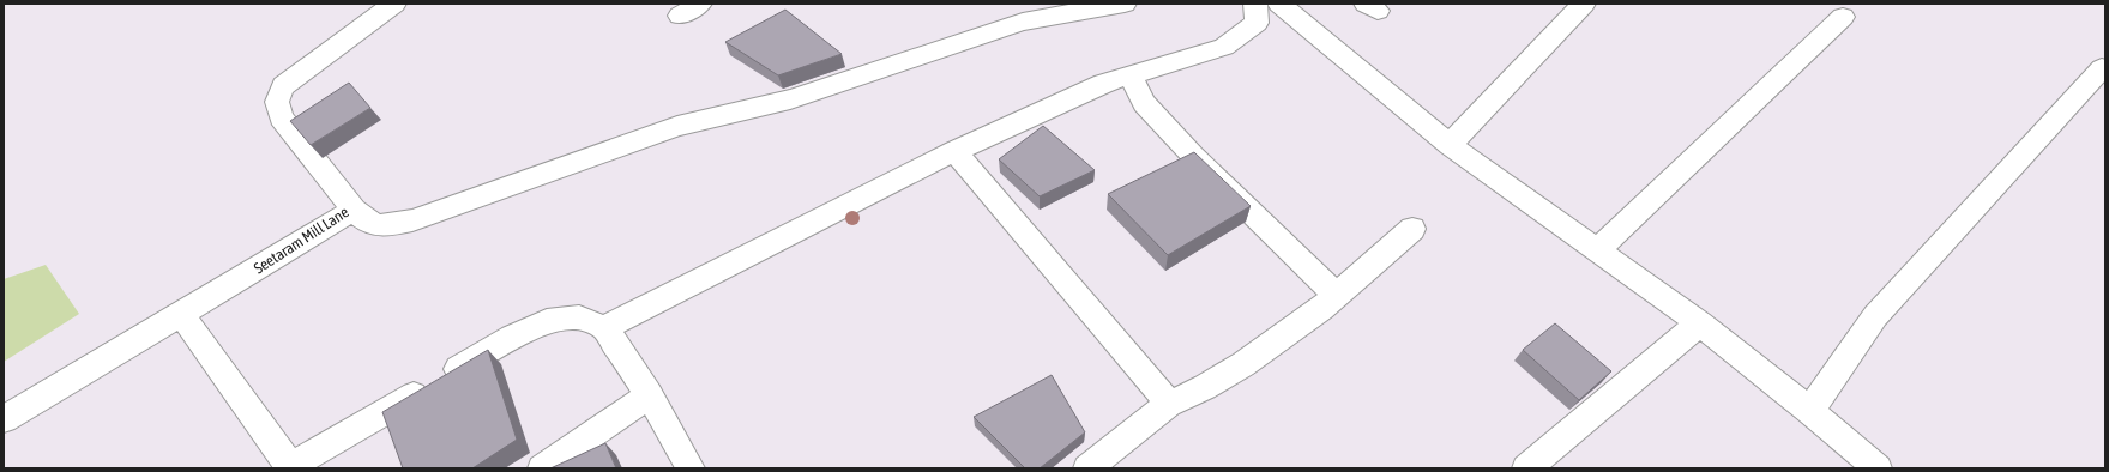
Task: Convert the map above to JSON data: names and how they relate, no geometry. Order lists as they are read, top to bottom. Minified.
{"streets":{"street":["Seetaram Mill Lane"]}}
